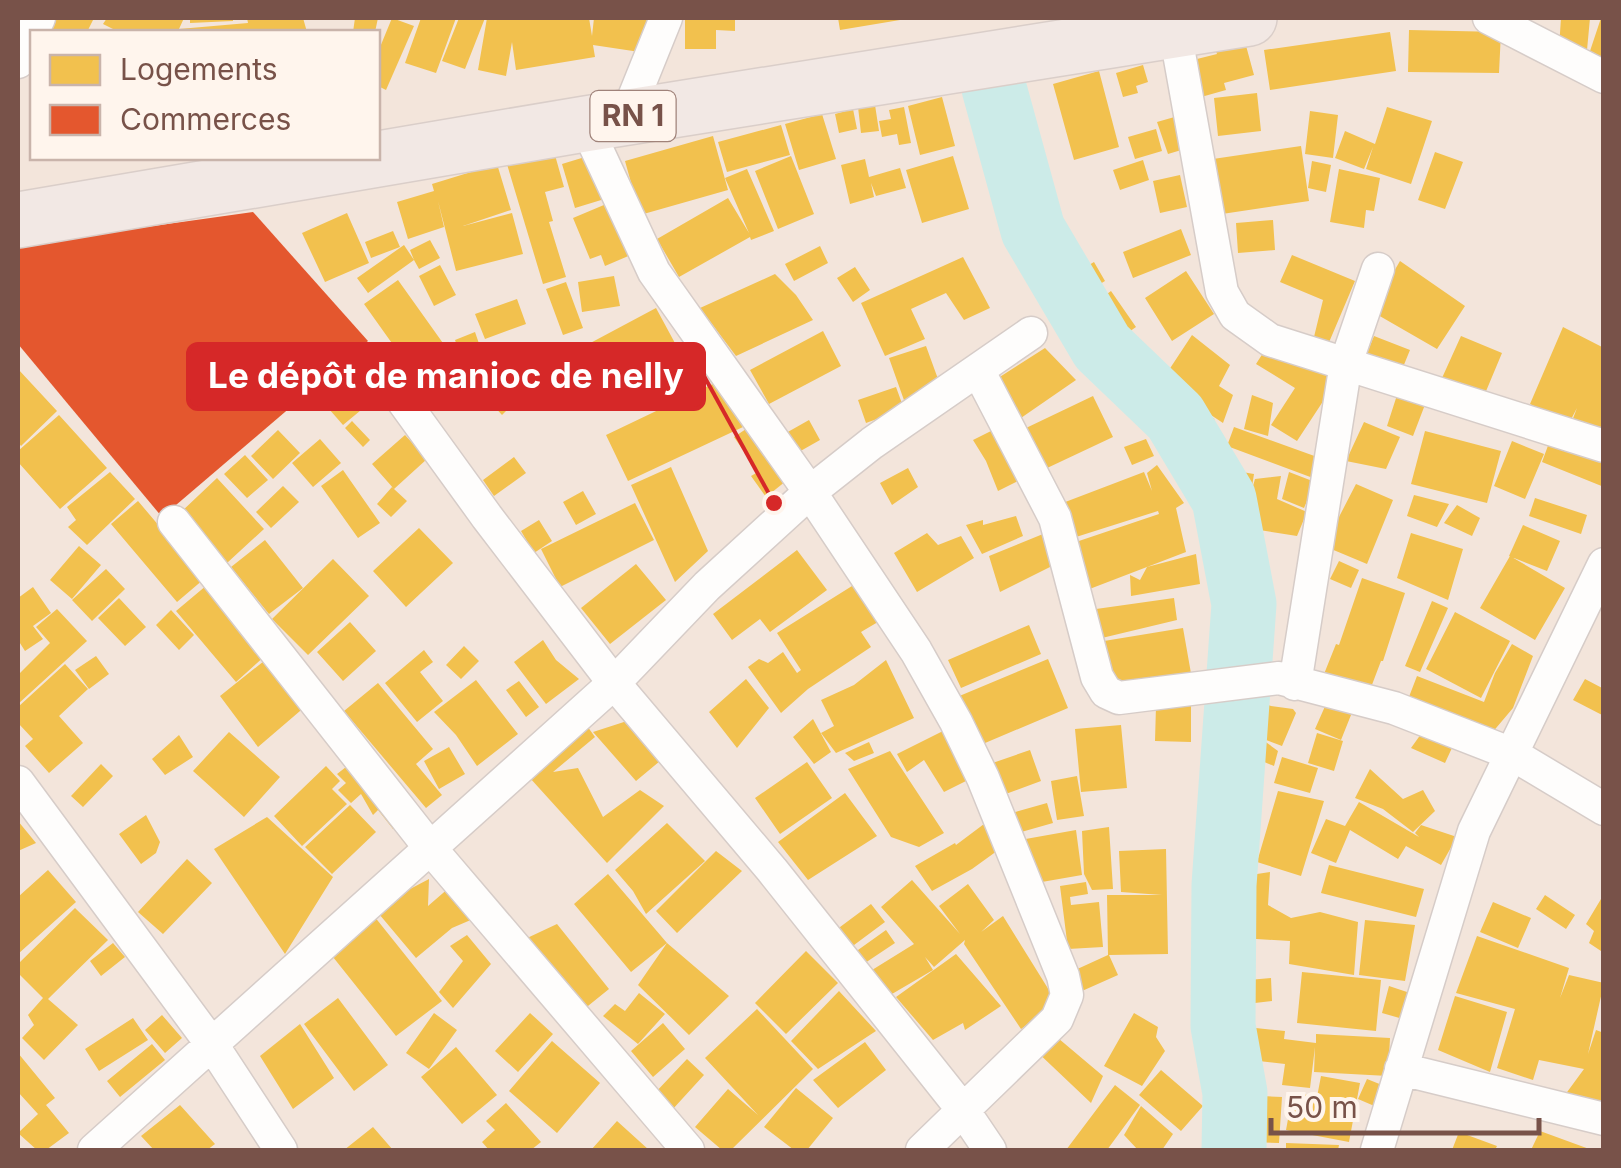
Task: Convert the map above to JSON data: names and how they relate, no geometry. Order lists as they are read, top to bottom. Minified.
{"streets":{"highway":["RN 1"]},"places":["Le dépôt de manioc de nelly"],"legend":["Logements","Commerces"],"scale_bar":"50 m"}
